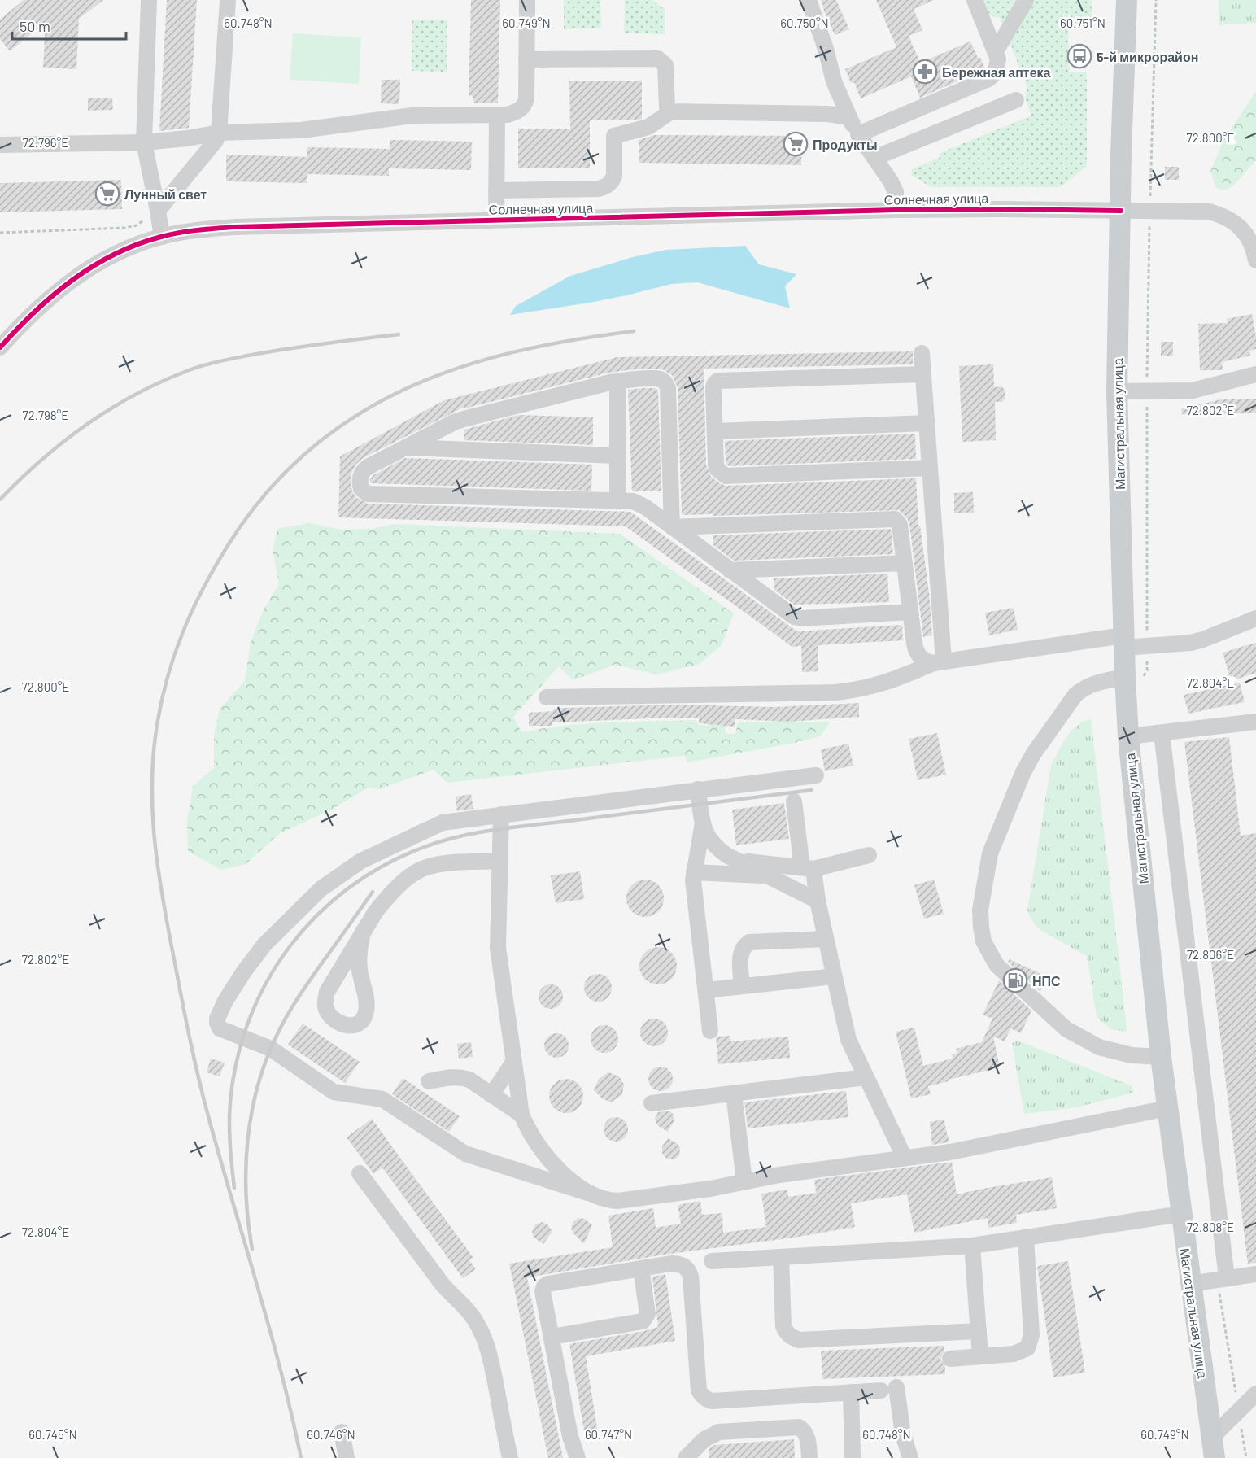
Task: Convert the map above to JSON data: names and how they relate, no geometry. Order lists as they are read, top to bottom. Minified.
{"streets":{"main road":["Магистральная улица"],"street":["Солнечная улица"]},"crossings":[["Солнечная улица","Магистральная улица"]],"places":{"bus stop":["5-й микрорайон"],"pharmacy":["Бережная аптека"],"supermarket":["Продукты","Лунный свет"],"fuel station":["НПС"]},"scale_bar":"50 m","coordinates":["60.748°N","60.749°N","60.750°N","60.751°N","72.800°E","72.796°E","72.802°E","72.798°E","72.804°E","72.806°E","72.808°E","60.745°N","60.746°N","60.747°N"]}
